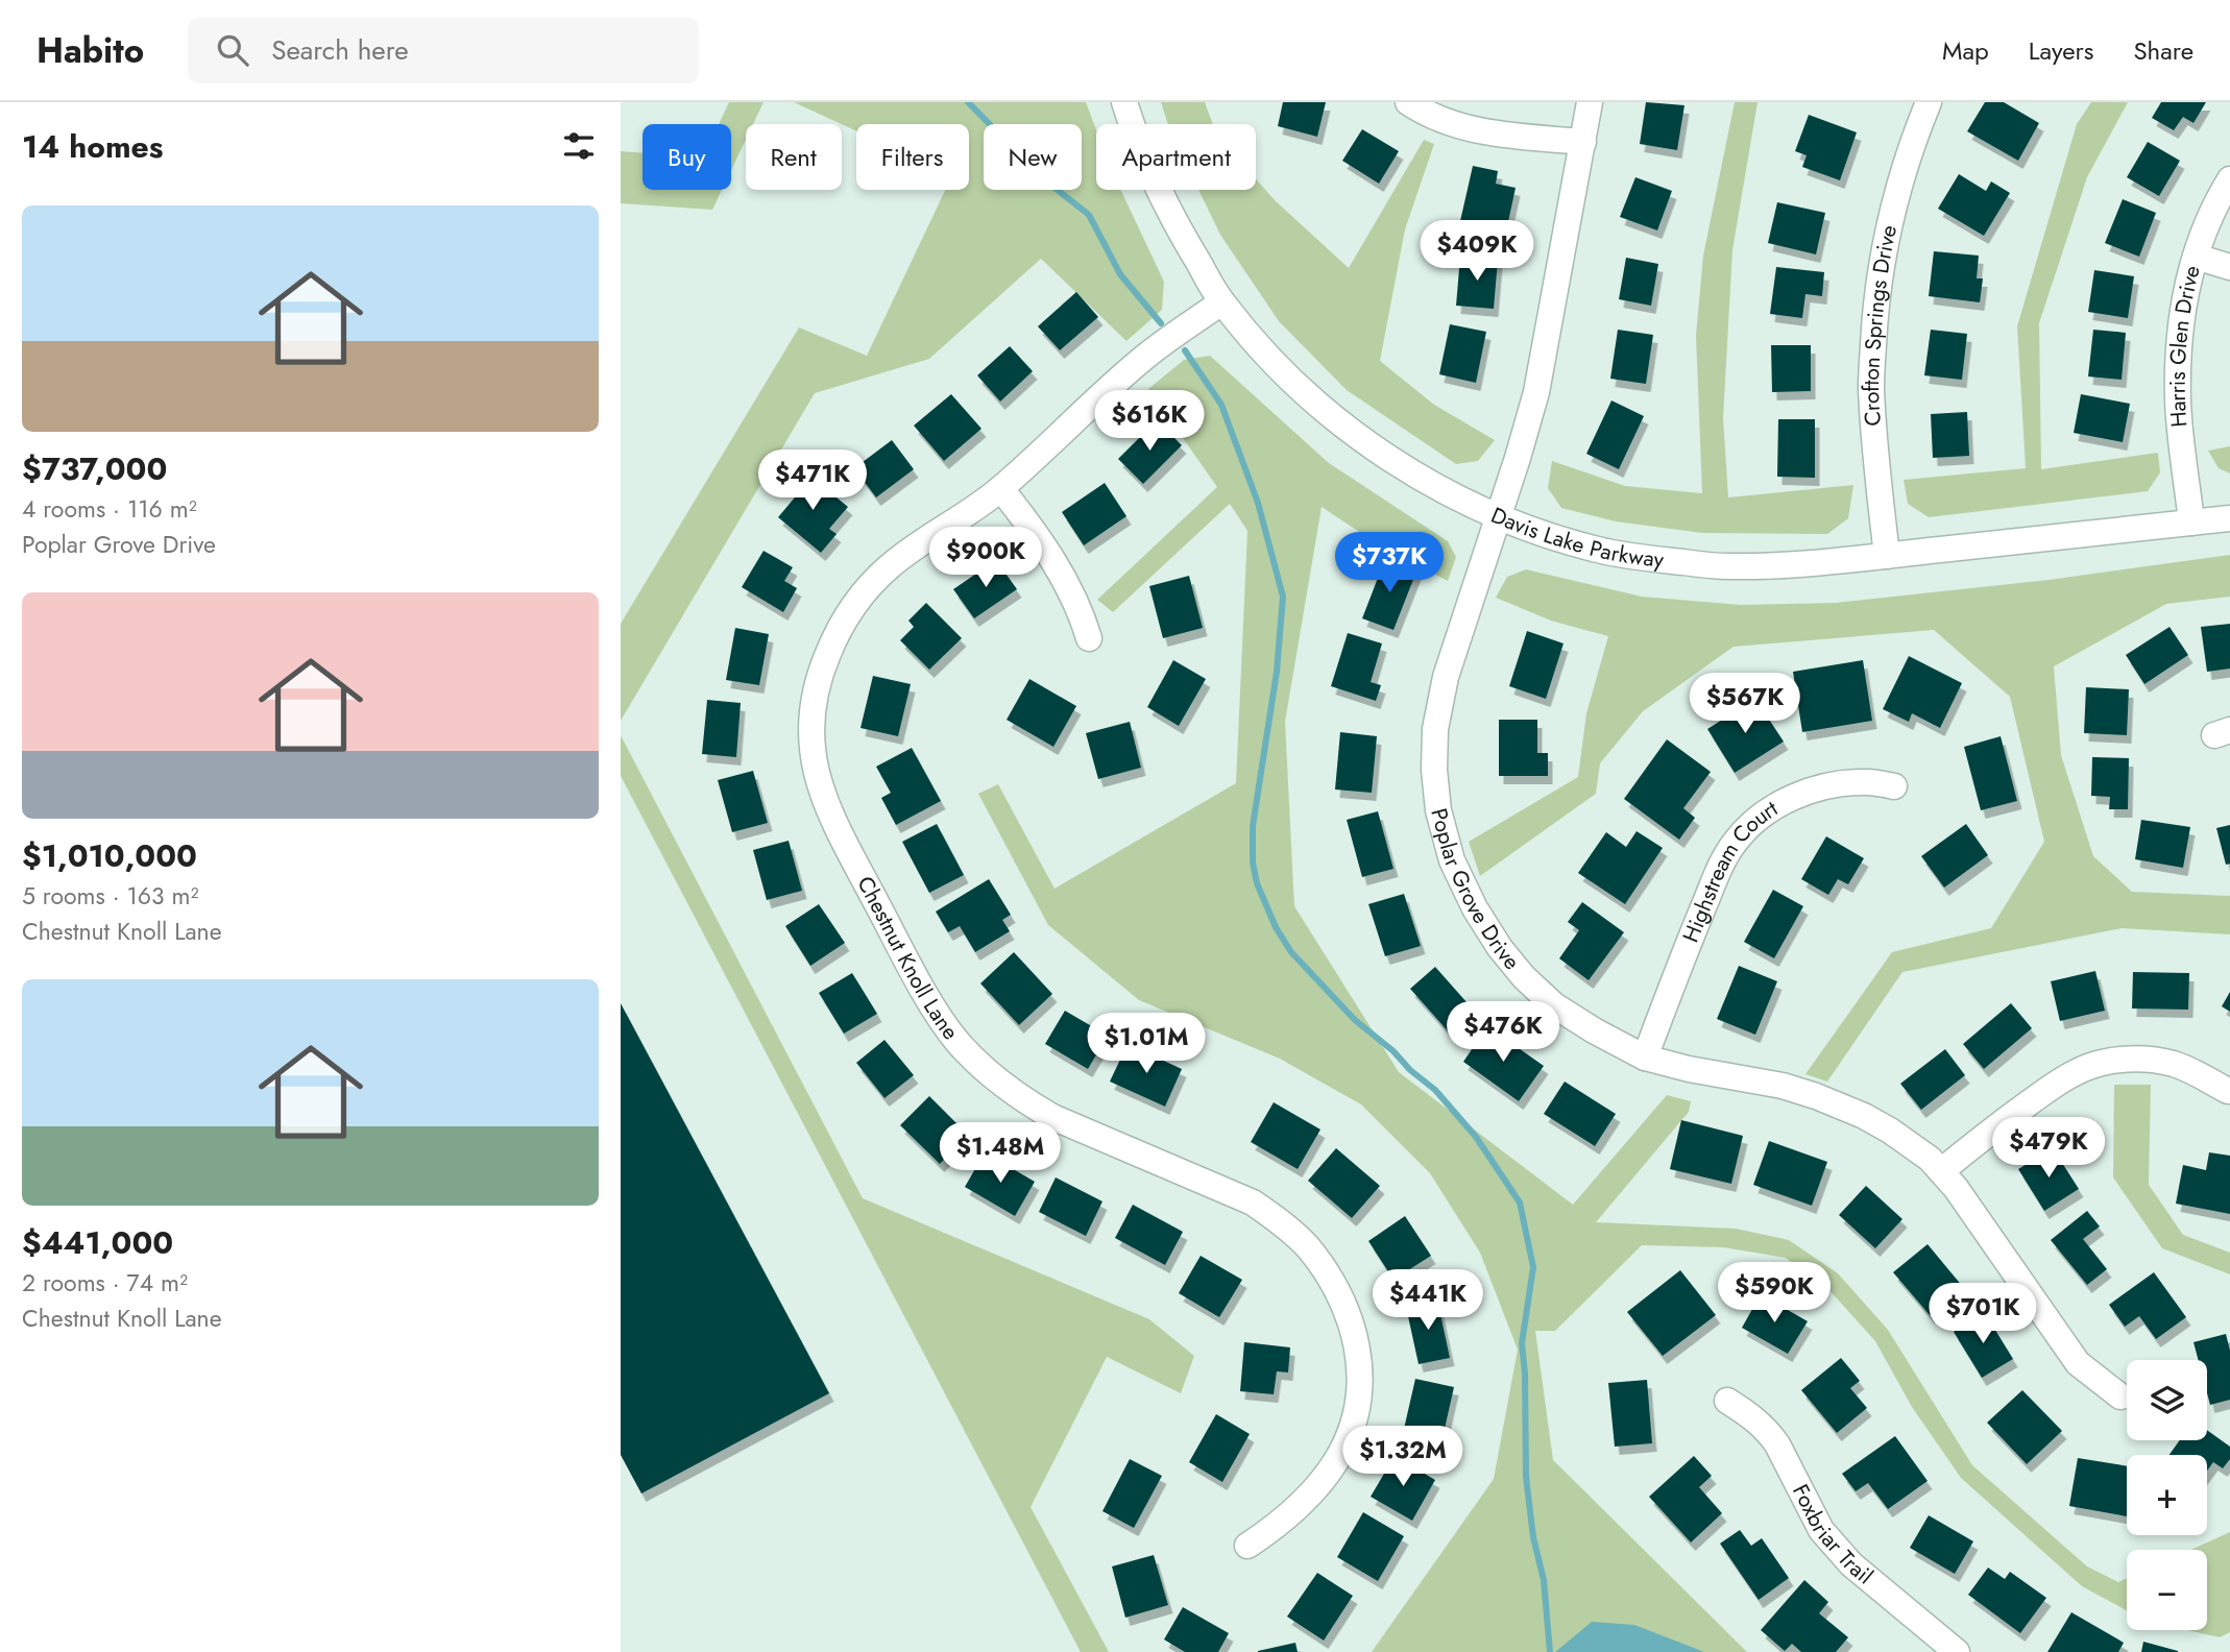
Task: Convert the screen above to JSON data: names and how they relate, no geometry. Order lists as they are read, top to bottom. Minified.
{"streets":{"street":["Crofton Springs Drive","Harris Glen Drive","Davis Lake Parkway","Highstream Court","Poplar Grove Drive","Chestnut Knoll Lane","Foxbriar Trail"]},"crossings":[["Crofton Springs Drive","Davis Lake Parkway"],["Harris Glen Drive","Davis Lake Parkway"],["Davis Lake Parkway","Poplar Grove Drive"],["Davis Lake Parkway","Chestnut Knoll Lane"],["Highstream Court","Poplar Grove Drive"]],"page":{"header":"Habito","search":"Search here","nav":["Map","Layers","Share"],"heading":"14 homes","chip":["Buy","Rent","Filters","New","Apartment"],"list":[{"name":"$737,000","note":"4 rooms · 116 m² · Poplar Grove Drive"},{"name":"$1,010,000","note":"5 rooms · 163 m² · Chestnut Knoll Lane"},{"name":"$441,000","note":"2 rooms · 74 m² · Chestnut Knoll Lane"}],"price":["$409K","$616K","$471K","$900K","$737K","$567K","$476K","$1.01M","$479K","$1.48M","$590K","$441K","$701K","$1.32M"],"map_buttons":["+","−"]}}
